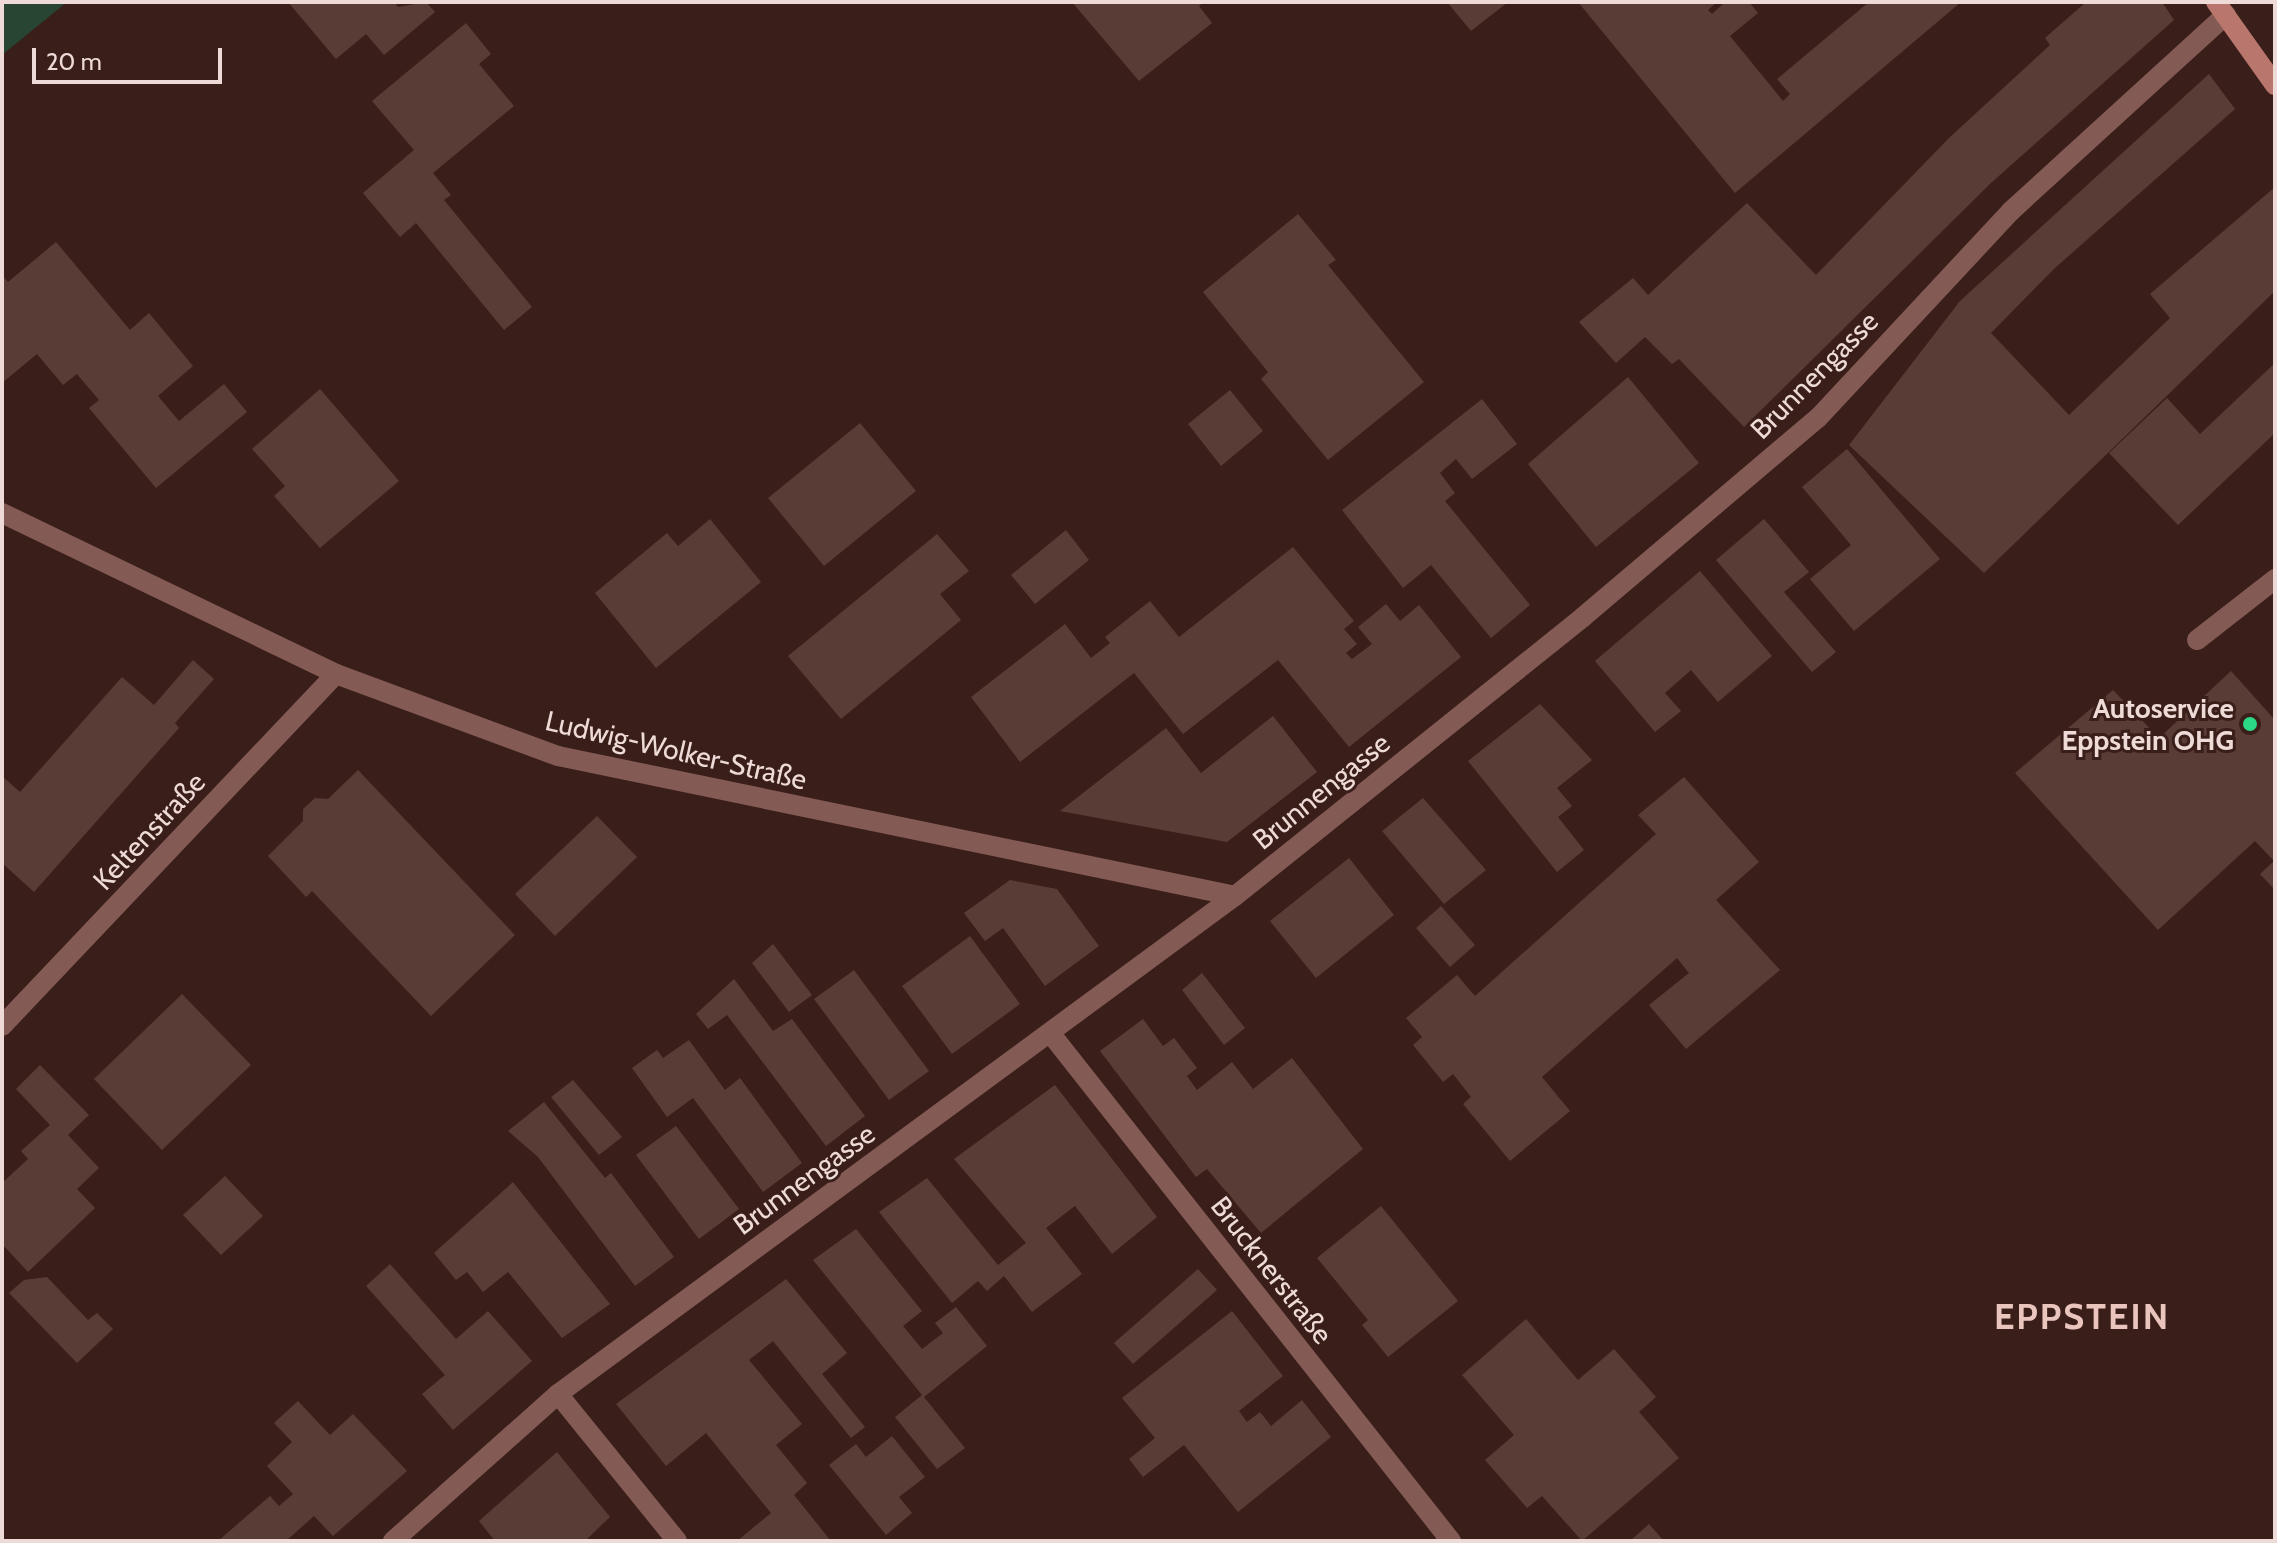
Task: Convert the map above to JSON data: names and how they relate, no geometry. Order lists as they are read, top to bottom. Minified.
{"streets":{"street":["Brunnengasse","Ludwig-Wolker-Straße","Keltenstraße","Brucknerstraße"]},"crossings":[["Brunnengasse","Ludwig-Wolker-Straße"],["Brunnengasse","Brucknerstraße"],["Ludwig-Wolker-Straße","Keltenstraße"]],"districts":["EPPSTEIN"],"places":["Autoservice Eppstein OHG"],"scale_bar":"20 m"}
